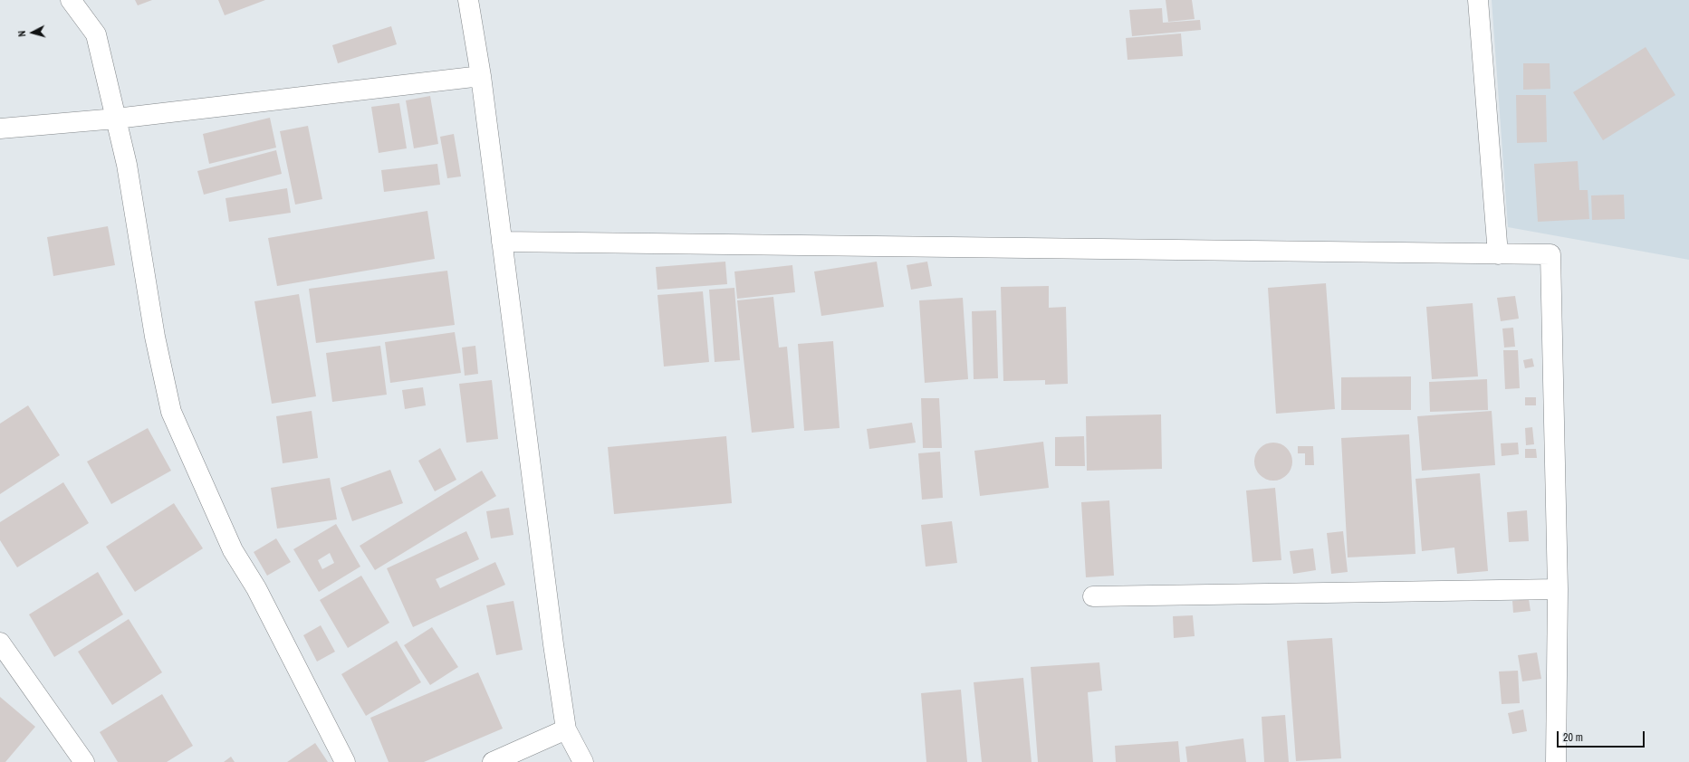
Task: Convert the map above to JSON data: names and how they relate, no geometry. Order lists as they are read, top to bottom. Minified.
{"scale_bar":"20 m","north":"left"}
